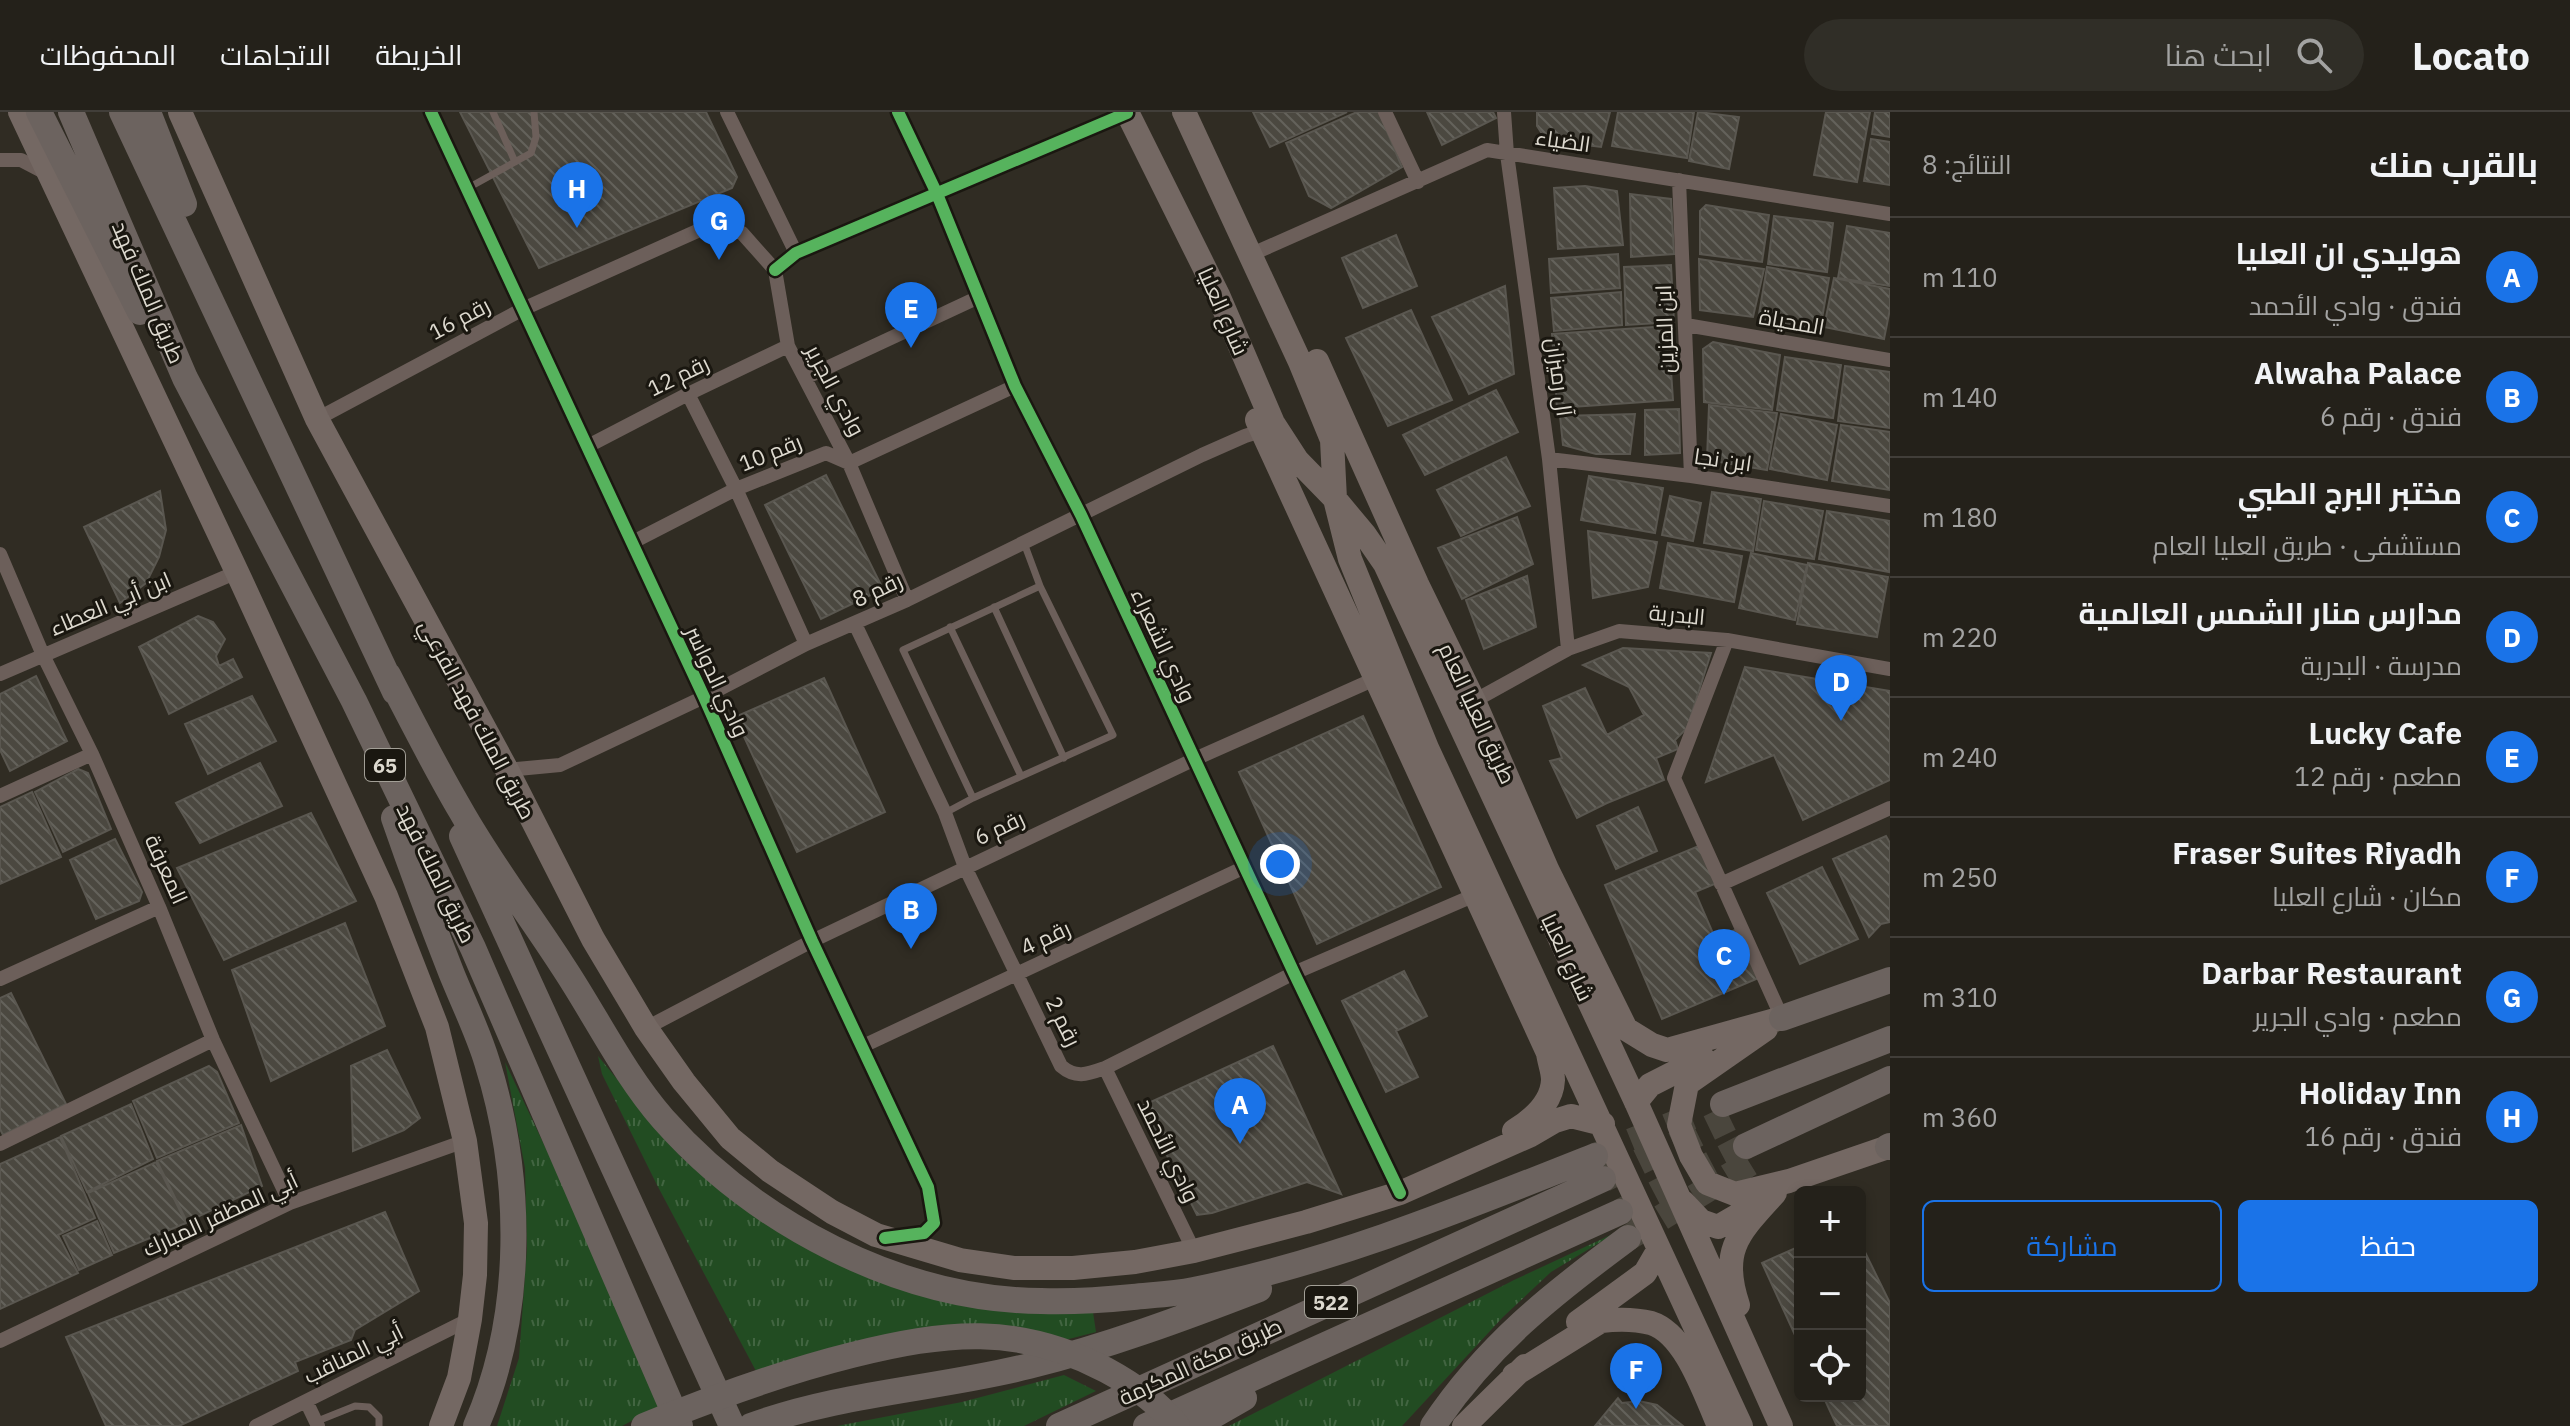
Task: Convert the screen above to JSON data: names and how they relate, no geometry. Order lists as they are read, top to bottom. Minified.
{"streets":{"highway":["طريق الملك فهد","65","522","طريق مكة المكرمة"],"main road":["شارع العليا","طريق العليا العام","طريق الملك فهد الفرعي"],"street":["الضياء","رقم 16","المحياة","ابن المزين","رقم 12","آل رميزان","وادي الجرير","رقم 10","ابن نجا","رقم 8","ابن أبي العطاء","البدرية","وادي الشعراء","وادي الدواسر","رقم 6","المعرفة","رقم 4","رقم 2","وادي الأحمد","أبي المظفر المبارك","أبي المناقب"]},"crossings":[["الضياء","شارع العليا"],["الضياء","ابن المزين"],["الضياء","آل رميزان"],["الضياء","طريق العليا العام"],["شارع العليا","طريق العليا العام"],["رقم 16","وادي الجرير"],["رقم 16","وادي الدواسر"],["رقم 16","طريق الملك فهد الفرعي"],["المحياة","ابن المزين"],["ابن المزين","ابن نجا"],["رقم 12","وادي الجرير"],["رقم 12","وادي الدواسر"],["آل رميزان","ابن نجا"],["آل رميزان","البدرية"],["وادي الجرير","رقم 10"],["وادي الجرير","رقم 8"],["رقم 10","وادي الدواسر"],["رقم 8","وادي الشعراء"],["رقم 8","وادي الدواسر"],["رقم 8","طريق الملك فهد الفرعي"],["رقم 8","رقم 2"],["ابن أبي العطاء","المعرفة"],["البدرية","طريق العليا العام"],["وادي الشعراء","طريق الملك فهد الفرعي"],["وادي الشعراء","رقم 6"],["وادي الشعراء","رقم 4"],["وادي الشعراء","رقم 2"],["وادي الدواسر","طريق الملك فهد الفرعي"],["وادي الدواسر","رقم 6"],["وادي الدواسر","رقم 4"],["طريق الملك فهد الفرعي","رقم 6"],["طريق الملك فهد الفرعي","وادي الأحمد"],["رقم 6","رقم 2"],["المعرفة","أبي المظفر المبارك"],["رقم 4","رقم 2"],["رقم 2","وادي الأحمد"]],"page":{"header":"Locato","search":"ابحث هنا","nav":["الخريطة","الاتجاهات","المحفوظات"],"heading":["بالقرب منك","النتائج: 8"],"pins":["H","G","E","D","B","C","A","F"],"list":[{"mark":"A","name":"هوليدي ان العليا","note":"فندق · وادي الأحمد","value":"110 m"},{"mark":"B","name":"Alwaha Palace","note":"فندق · رقم 6","value":"140 m"},{"mark":"C","name":"مختبر البرج الطبي","note":"مستشفى · طريق العليا العام","value":"180 m"},{"mark":"D","name":"مدارس منار الشمس العالمية","note":"مدرسة · البدرية","value":"220 m"},{"mark":"E","name":"Lucky Cafe","note":"مطعم · رقم 12","value":"240 m"},{"mark":"F","name":"Fraser Suites Riyadh","note":"مكان · شارع العليا","value":"250 m"},{"mark":"G","name":"Darbar Restaurant","note":"مطعم · وادي الجرير","value":"310 m"},{"mark":"H","name":"Holiday Inn","note":"فندق · رقم 16","value":"360 m"}],"buttons":["حفظ","مشاركة"],"map_buttons":["+","−"]}}
